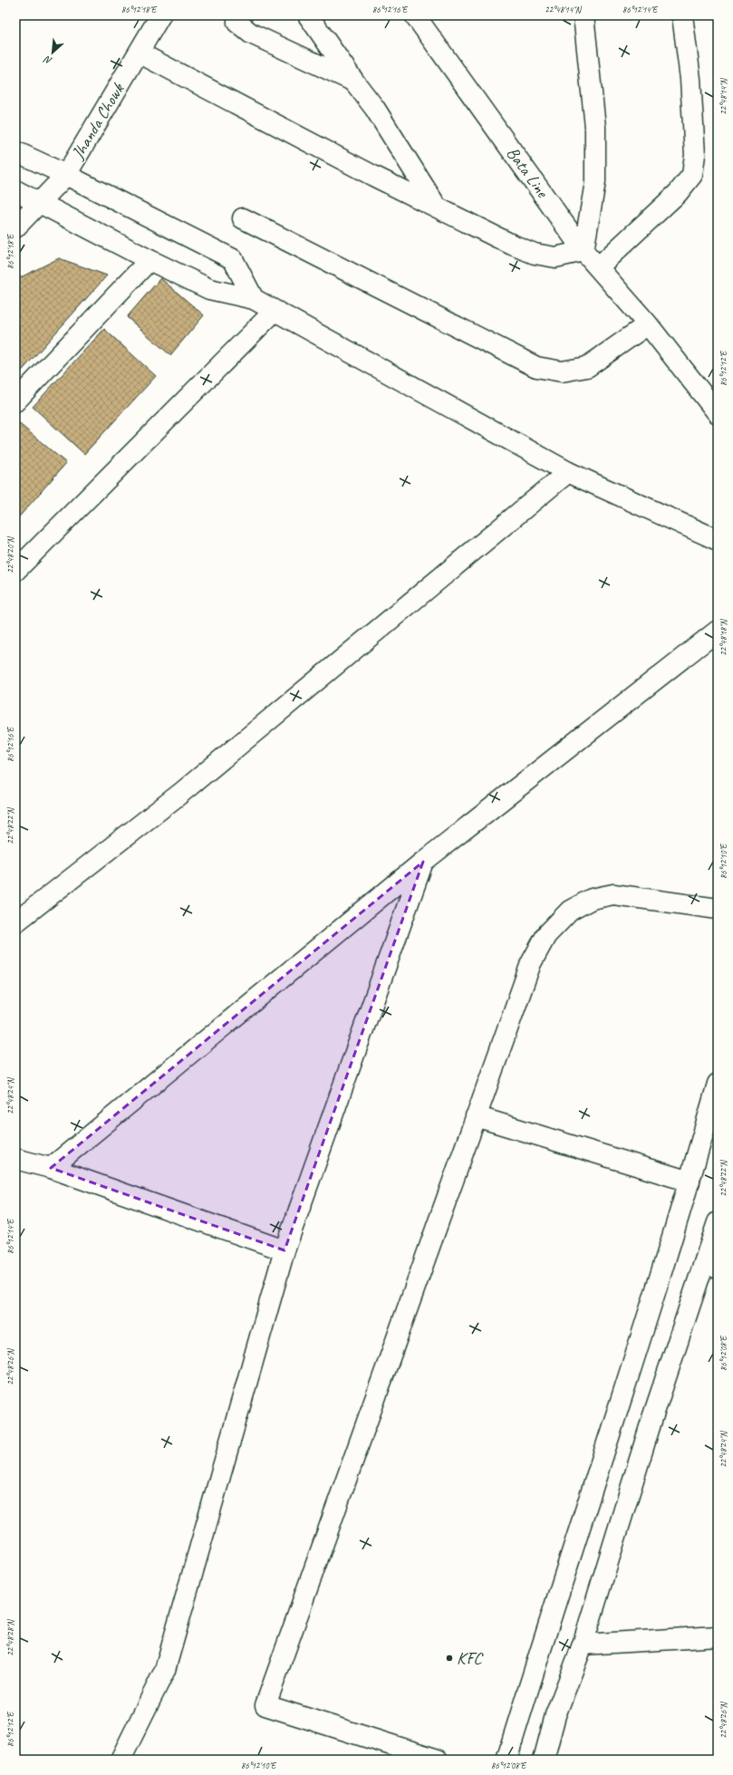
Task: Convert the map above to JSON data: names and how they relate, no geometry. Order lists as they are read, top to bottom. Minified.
{"streets":{"street":["Jhanda Chowk","Bata Line"]},"places":["KFC"],"north":"bottom left","coordinates":["86°12'18\"E","86°12'16\"E","22°48'14\"N","86°12'14\"E","86°12'12\"E","22°48'20\"N","22°48'18\"N","22°48'22\"N","86°12'10\"E","22°48'24\"N","86°12'08\"E","22°48'26\"N","22°48'28\"N"]}
